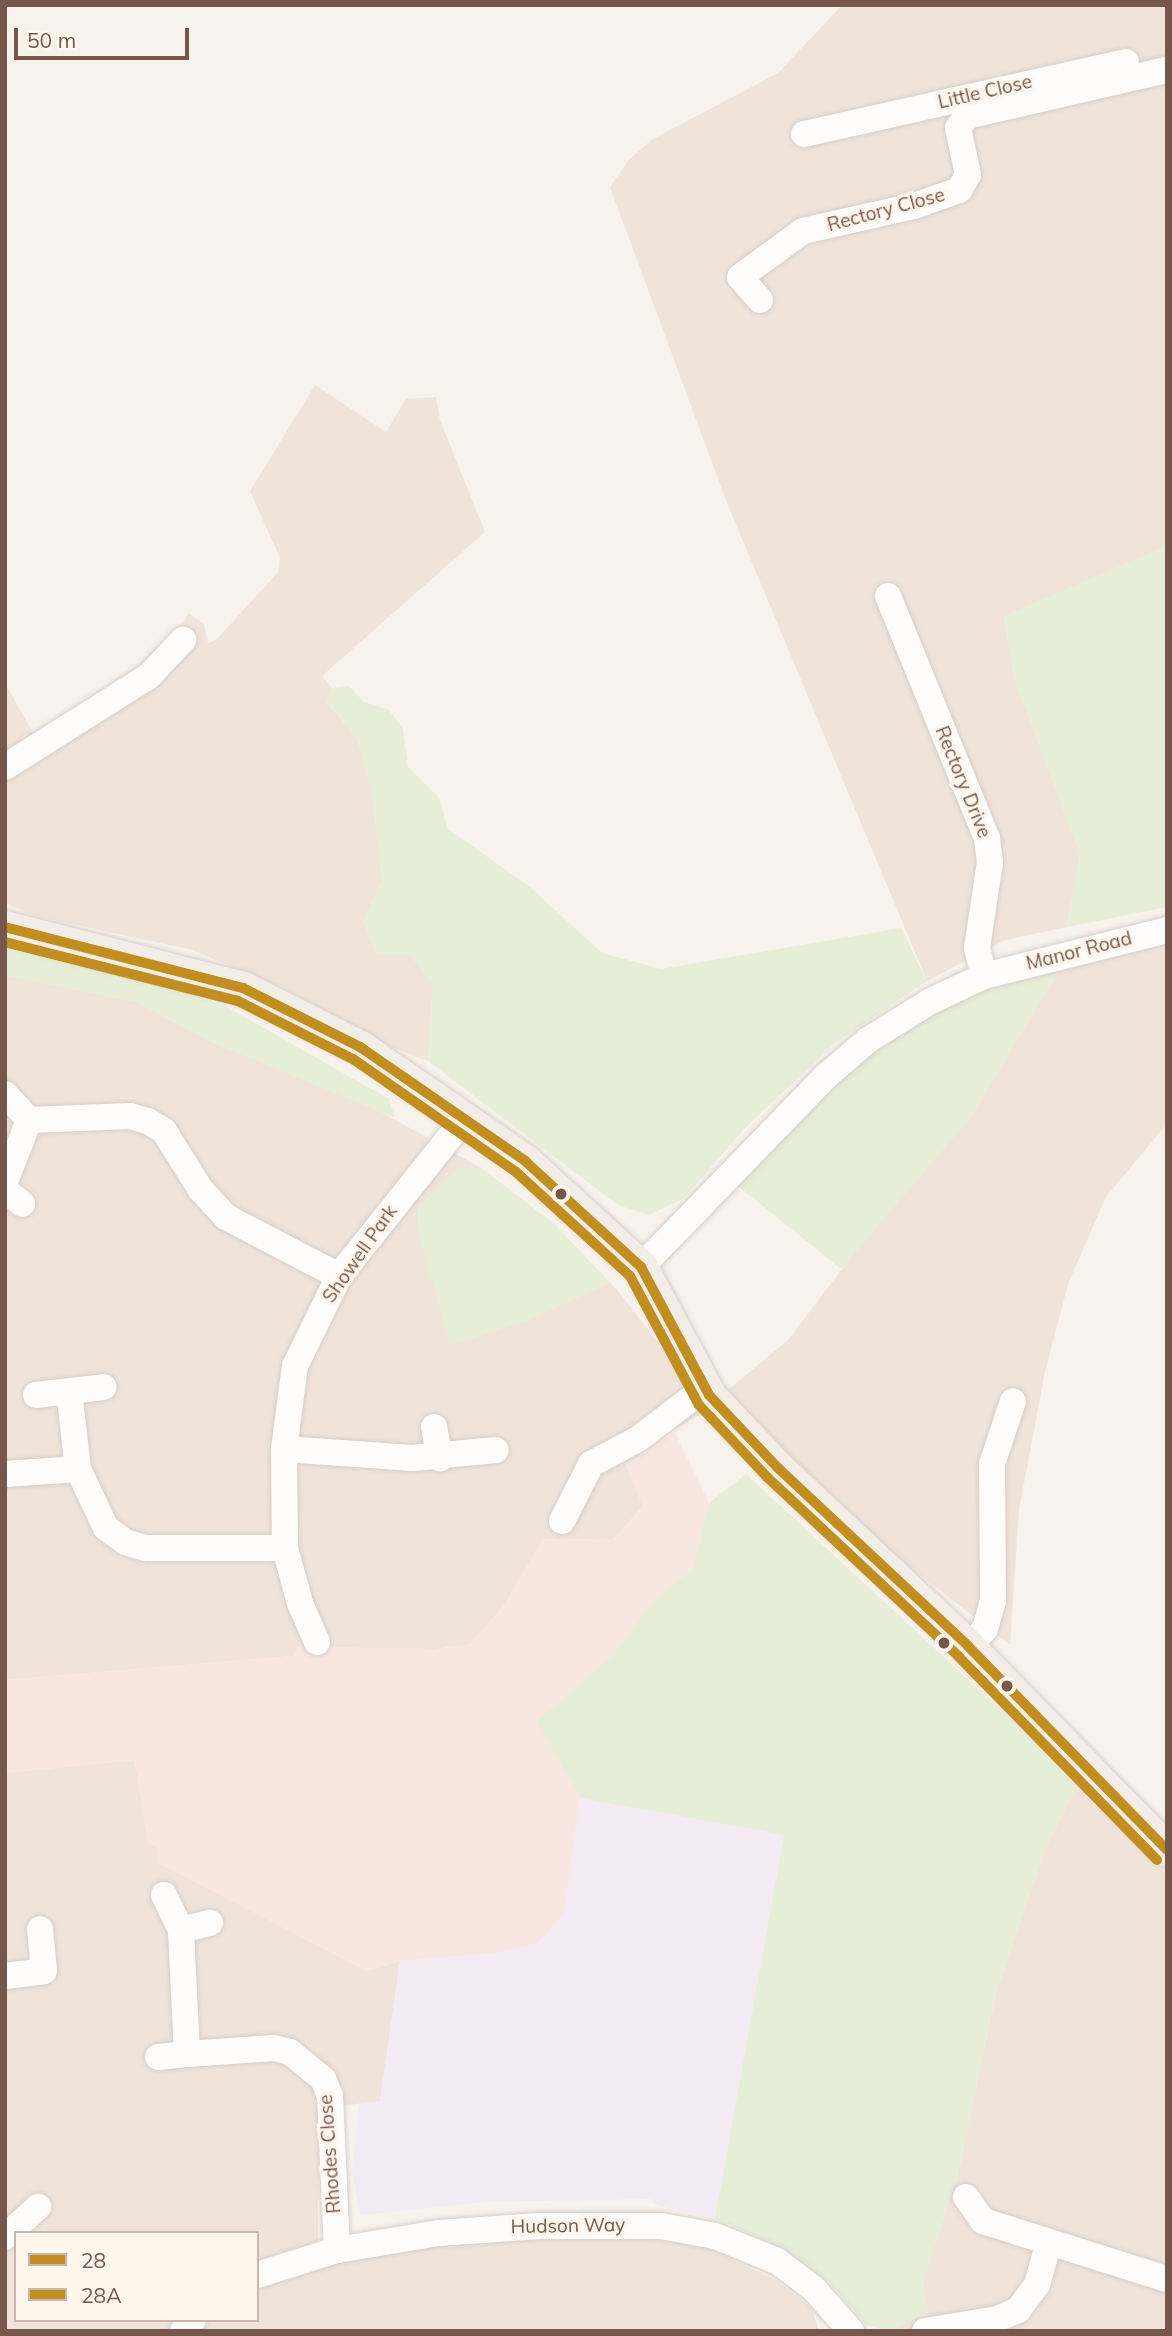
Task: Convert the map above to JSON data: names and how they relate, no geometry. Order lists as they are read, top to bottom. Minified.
{"streets":{"street":["Little Close","Rectory Close","Rectory Drive","Manor Road","Showell Park","Rhodes Close","Hudson Way"]},"crossings":[["Rectory Drive","Manor Road"],["Rhodes Close","Hudson Way"]],"lines":["transit line 28","transit line 28A"],"legend":["28","28A"],"scale_bar":"50 m"}
